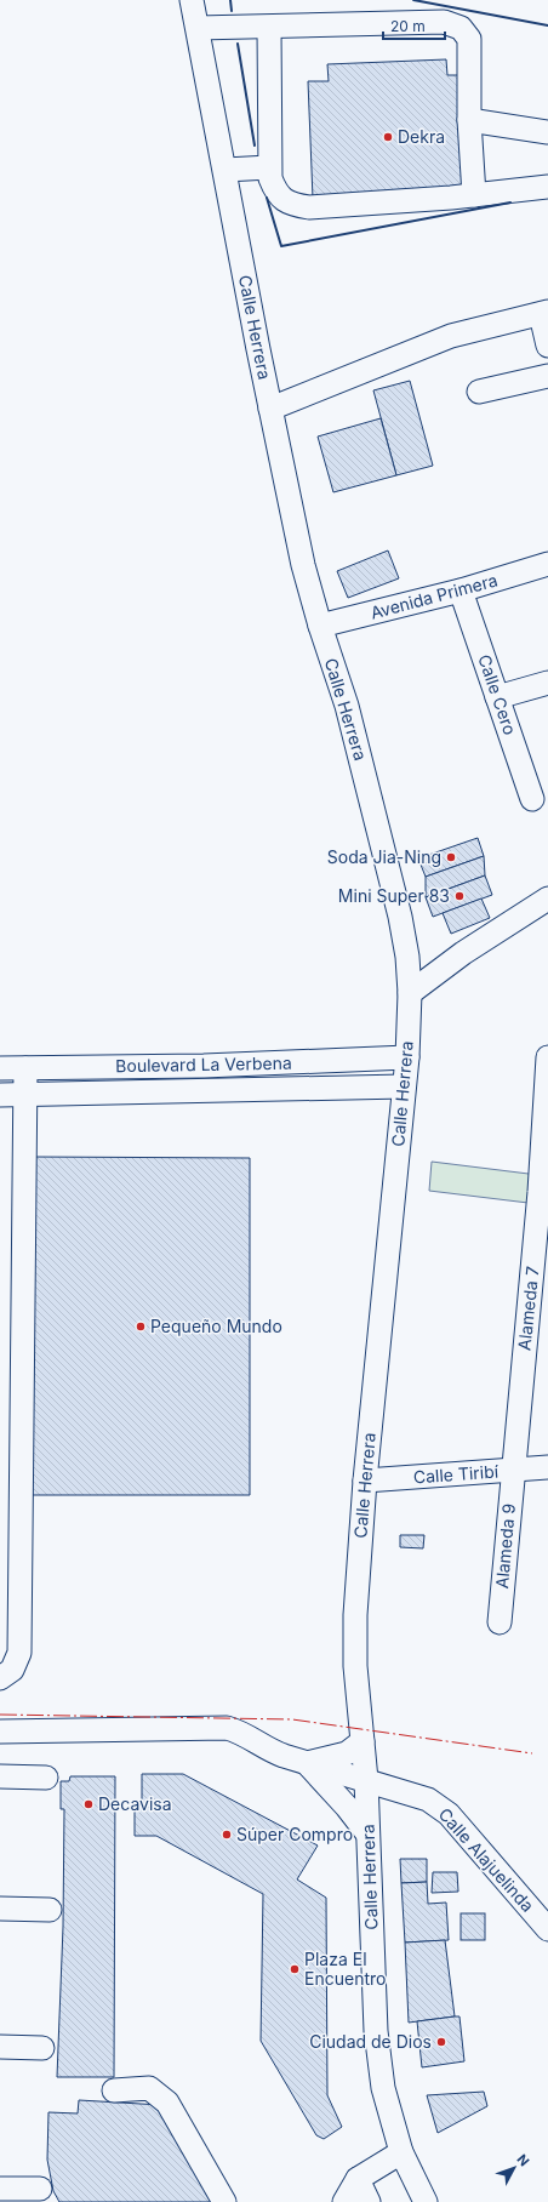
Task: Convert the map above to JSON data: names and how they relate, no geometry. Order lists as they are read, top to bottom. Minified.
{"streets":{"street":["Calle Herrera","Avenida Primera","Calle Cero","Boulevard La Verbena","Alameda 7","Calle Tiribí","Alameda 9","Calle Alajuelinda"]},"crossings":[["Calle Herrera","Avenida Primera"],["Calle Herrera","Boulevard La Verbena"],["Calle Herrera","Calle Tiribí"],["Calle Herrera","Calle Alajuelinda"],["Avenida Primera","Calle Cero"],["Alameda 7","Calle Tiribí"],["Alameda 7","Alameda 9"],["Calle Tiribí","Alameda 9"]],"places":["Dekra","Soda Jia-Ning","Mini Super 83","Pequeño Mundo","Decavisa","Súper Compro","Plaza El Encuentro","Ciudad de Dios"],"scale_bar":"20 m","north":"top right"}
